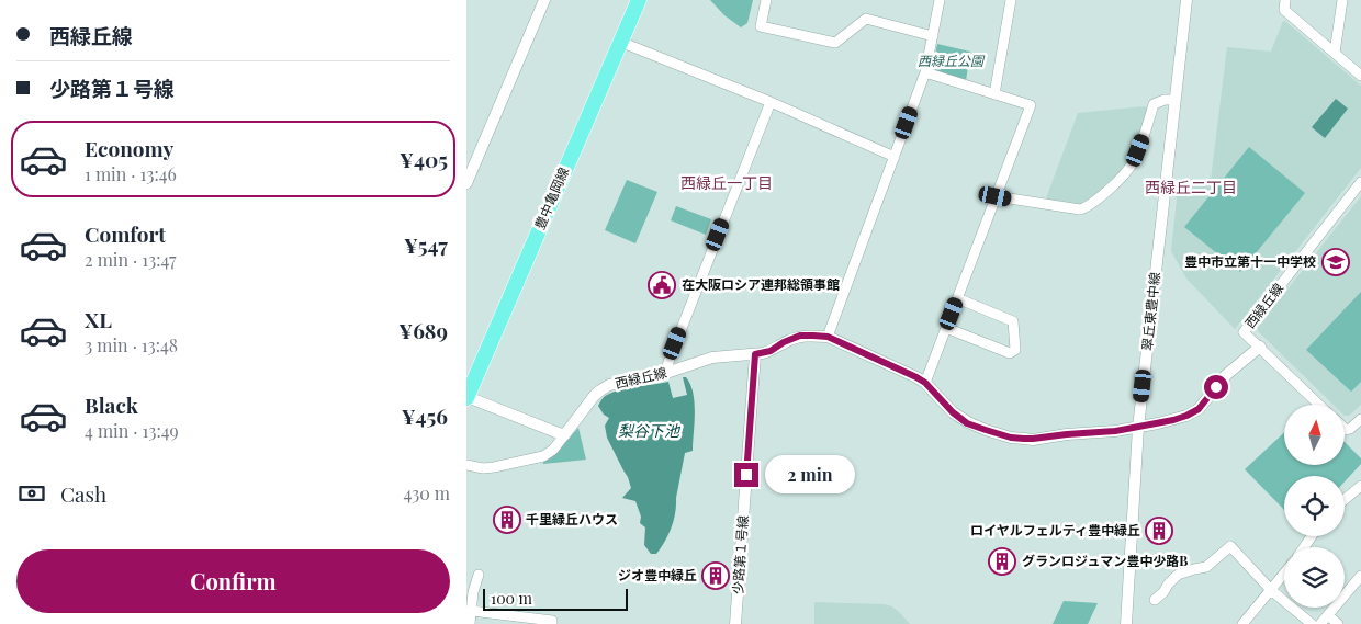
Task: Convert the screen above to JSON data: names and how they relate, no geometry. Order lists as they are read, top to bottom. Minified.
{"streets":{"main road":["豊中亀岡線"],"street":["西緑丘線","翠丘東豊中線","少路第１号線"]},"crossings":[["西緑丘線","翠丘東豊中線"],["西緑丘線","少路第１号線"]],"districts":["西緑丘一丁目","西緑丘二丁目"],"water":["梨谷下池"],"parks":["西緑丘公園"],"places":{"school or university":["豊中市立第十一中学校"],"public building":["在大阪ロシア連邦総領事館"],"building":["千里緑丘ハウス","ロイヤルフェルティ豊中緑丘","グランロジュマン豊中少路B","ジオ豊中緑丘"]},"scale_bar":"100 m","north":"top","page":{"banner":["西緑丘線","少路第１号線"],"list":[{"name":"Economy","note":"1 min · 13:46","value":"¥405"},{"name":"Comfort","note":"2 min · 13:47","value":"¥547"},{"name":"XL","note":"3 min · 13:48","value":"¥689"},{"name":"Black","note":"4 min · 13:49","value":"¥456"}],"bubble":"2 min","pay":["Cash","430 m"],"buttons":"Confirm","scale":"100 m"}}
